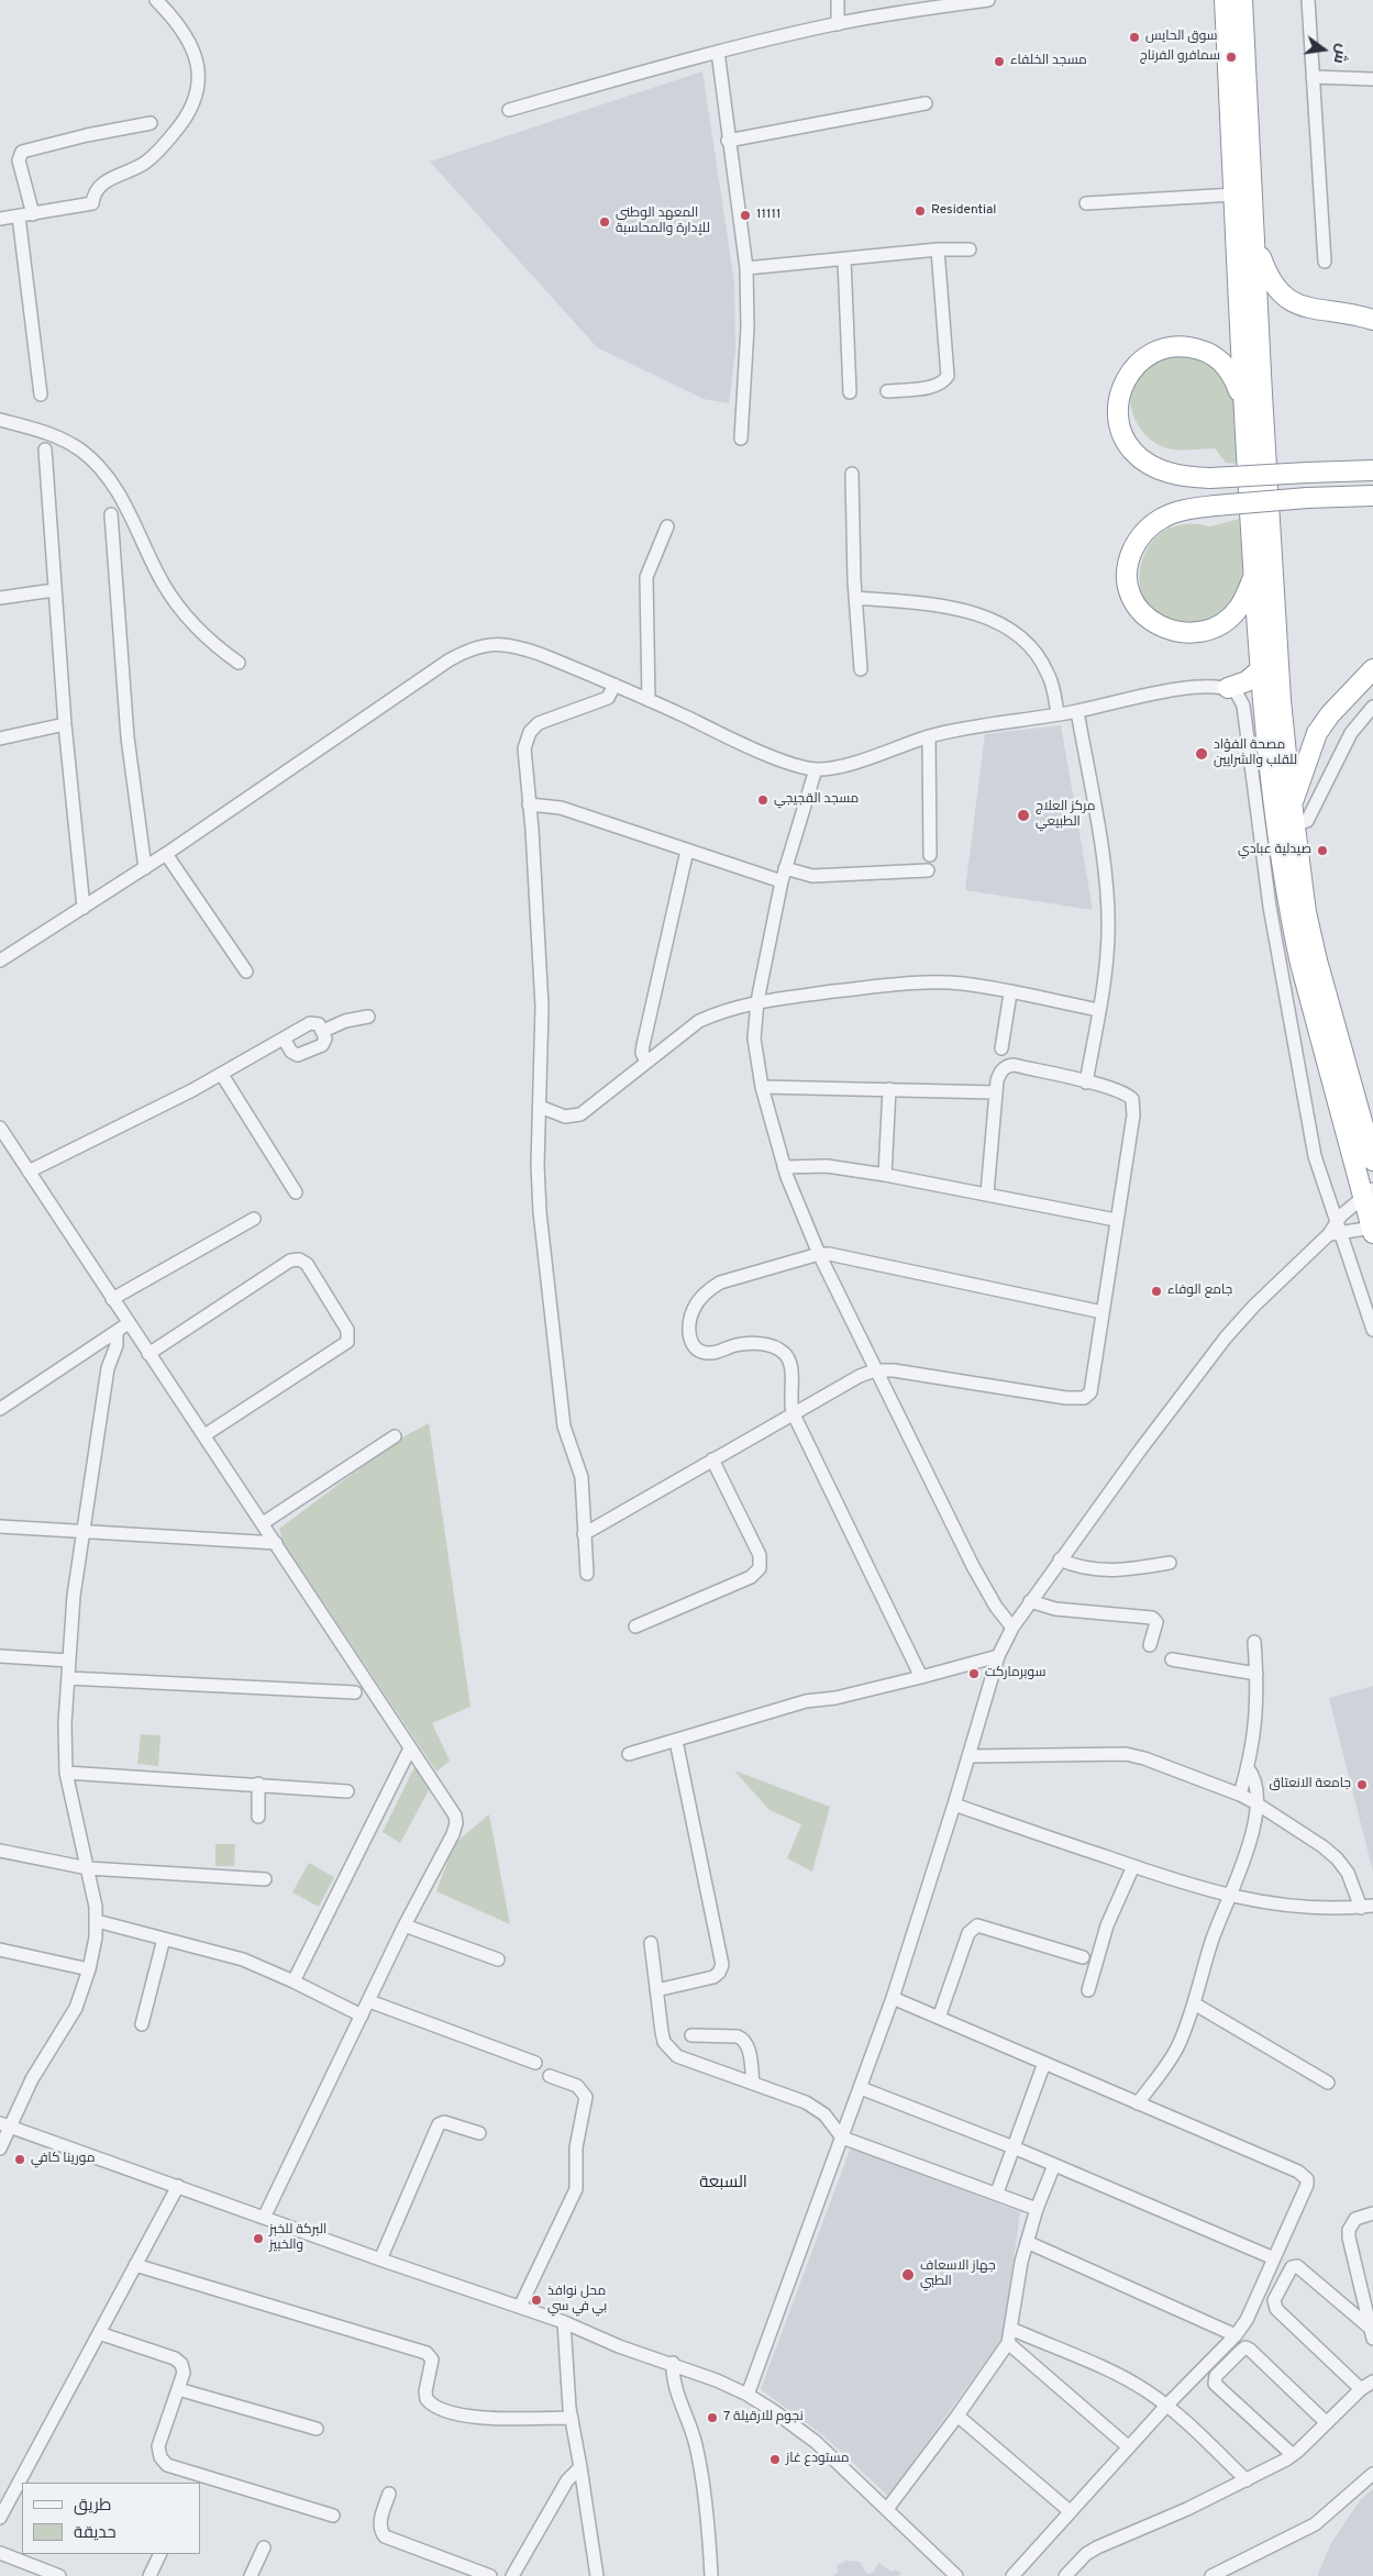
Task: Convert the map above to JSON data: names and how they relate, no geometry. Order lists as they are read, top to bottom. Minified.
{"districts":["السبعة"],"places":["سوق الحايس","سمافرو الفرناج","مسجد الخلفاء","Residential","11111","المعهد الوطني للإدارة والمحاسبة","مصحة الفؤاد للقلب والشرايين","مسجد القجيجي","مركز العلاج الطبيعي","صيدلية عبادي","جامع الوفاء","سوبرماركت","جامعة الانعتاق","مورينا كافي","البركة للخبز والخبيز","جهاز الاسعاف الطبي","محل نوافذ بي في سي","7 نجوم للارقيلة","مستودع غاز"],"legend":["طريق","حديقة"],"north":"right"}
